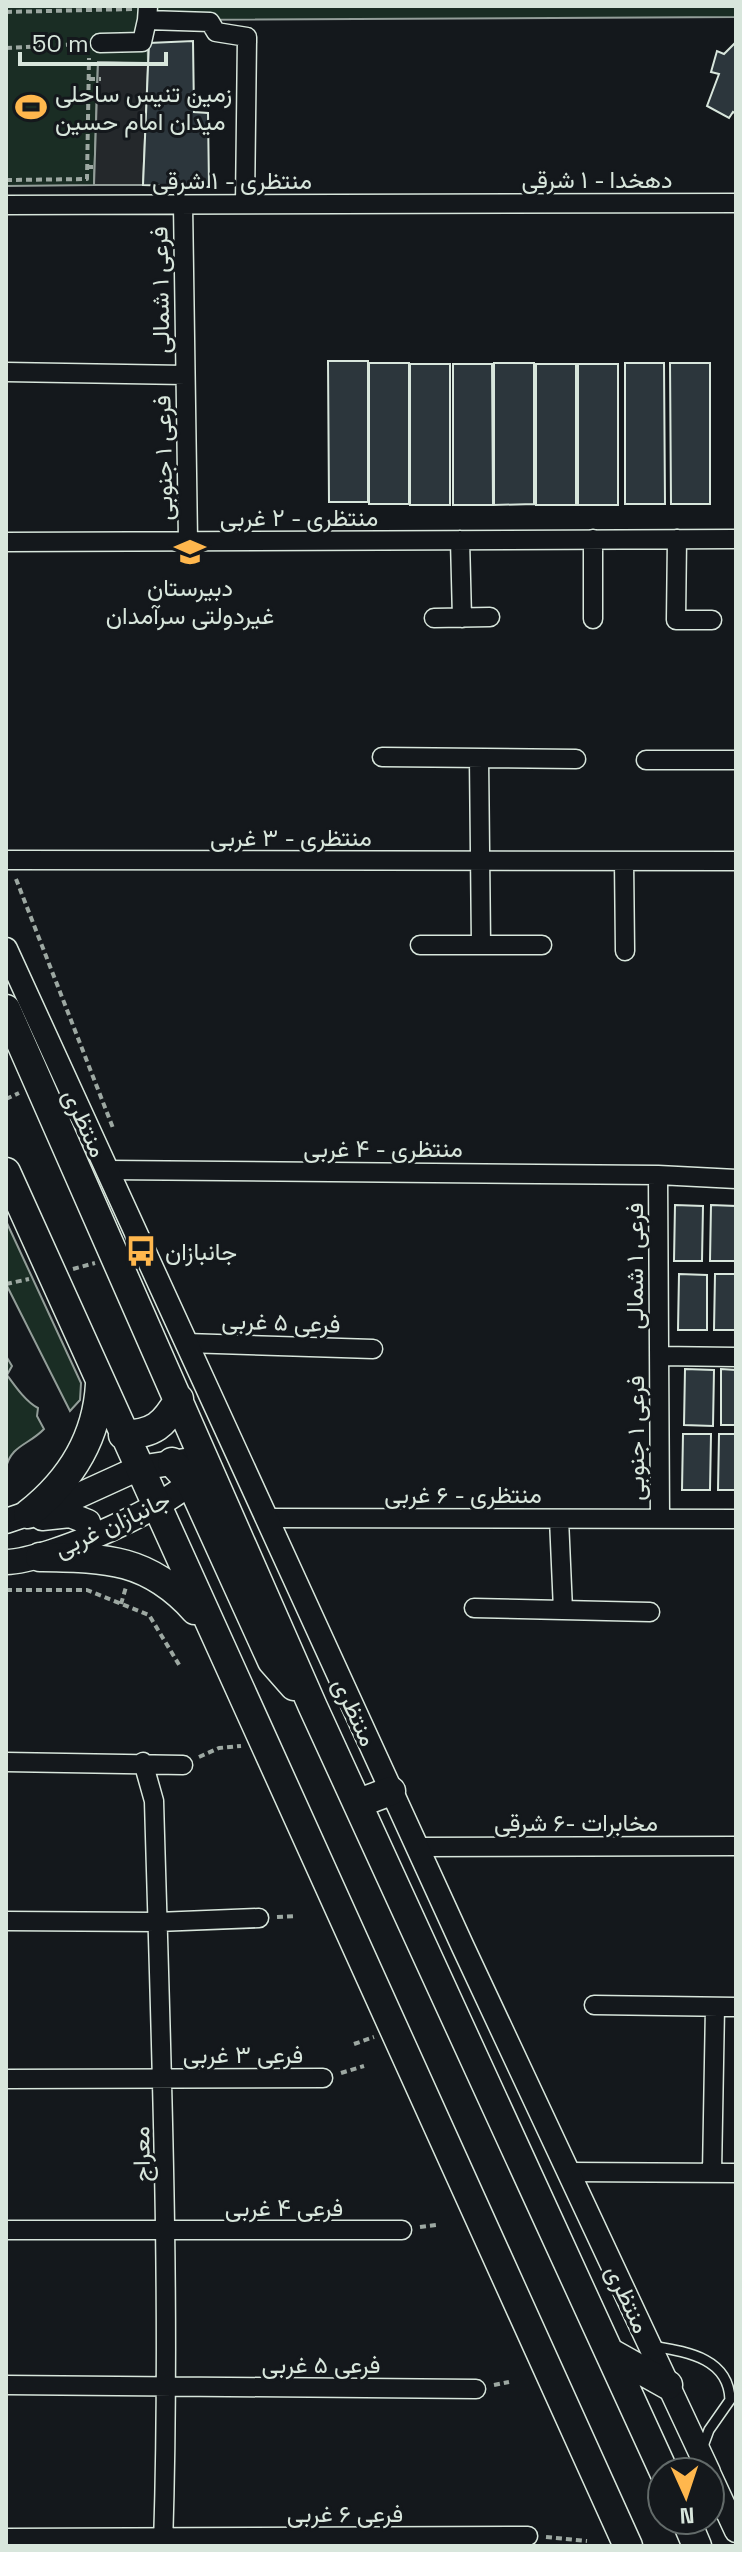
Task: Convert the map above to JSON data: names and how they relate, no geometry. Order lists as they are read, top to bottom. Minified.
{"streets":{"main road":["منتظری","جانبازان غربی"],"street":["دهخدا - ۱ شرقی","منتظری - ۱ شرقی","فرعی ۱ شمالی","فرعی ۱ جنوبی","منتظری - ۲ غربی","منتظری - ۳ غربی","منتظری - ۴ غربی","فرعی ۵ غربی","منتظری - ۶ غربی","مخابرات -۶ شرقی","فرعی ۳ غربی","معراج","فرعی ۴ غربی","فرعی ۶ غربی"]},"crossings":[["دهخدا - ۱ شرقی","منتظری - ۱ شرقی"],["منتظری - ۱ شرقی","فرعی ۱ شمالی"],["فرعی ۱ شمالی","فرعی ۱ جنوبی"],["فرعی ۱ شمالی","منتظری - ۴ غربی"],["فرعی ۱ جنوبی","منتظری - ۲ غربی"],["فرعی ۱ جنوبی","منتظری - ۶ غربی"],["منتظری","منتظری - ۴ غربی"],["منتظری","فرعی ۵ غربی"],["منتظری","منتظری - ۶ غربی"],["منتظری","جانبازان غربی"],["منتظری","مخابرات -۶ شرقی"],["فرعی ۵ غربی","معراج"],["فرعی ۳ غربی","معراج"],["معراج","فرعی ۴ غربی"],["معراج","فرعی ۶ غربی"]],"places":{"sports":["زمین تنیس ساحلی میدان امام حسین"],"school or university":["دبیرستان غیردولتی سرآمدان"],"bus stop":["جانبازان"]},"scale_bar":"50 m","north":"bottom"}
